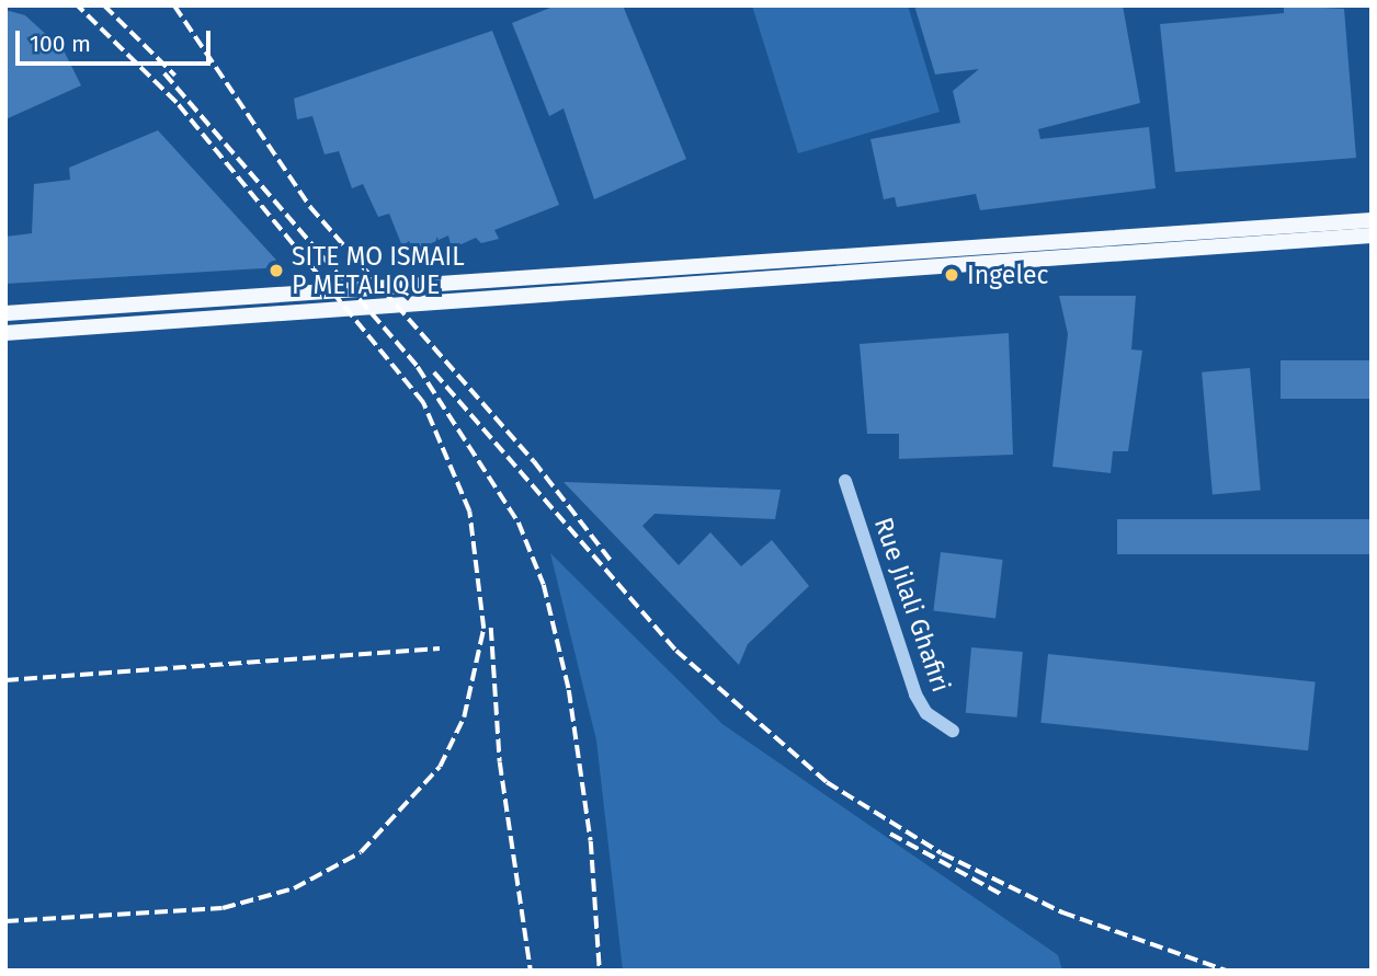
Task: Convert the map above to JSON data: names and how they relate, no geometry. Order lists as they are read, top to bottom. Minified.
{"streets":{"street":["Rue Jilali Ghafiri"]},"places":["SITE MO ISMAIL P METALIQUE","Ingelec"],"scale_bar":"100 m"}
